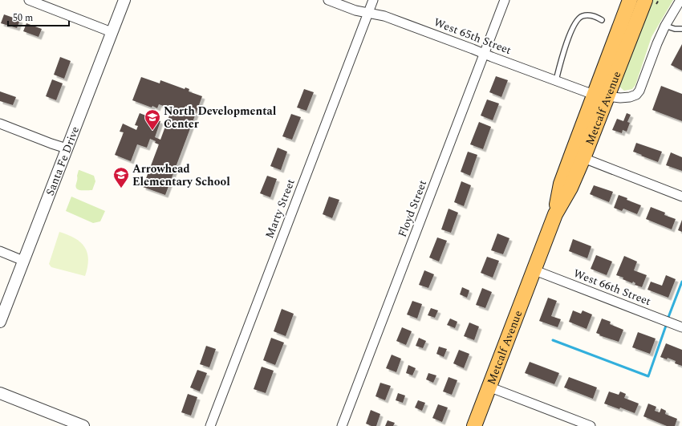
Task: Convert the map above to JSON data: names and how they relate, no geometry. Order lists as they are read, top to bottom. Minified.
{"streets":{"main road":["Metcalf Avenue"],"street":["West 65th Street","Santa Fe Drive","Marty Street","Floyd Street","West 66th Street"]},"crossings":[["West 65th Street","Metcalf Avenue"],["West 65th Street","Marty Street"],["West 65th Street","Floyd Street"],["Metcalf Avenue","West 66th Street"]],"places":{"school or university":["North Developmental Center","Arrowhead Elementary School"]},"scale_bar":"50 m"}
